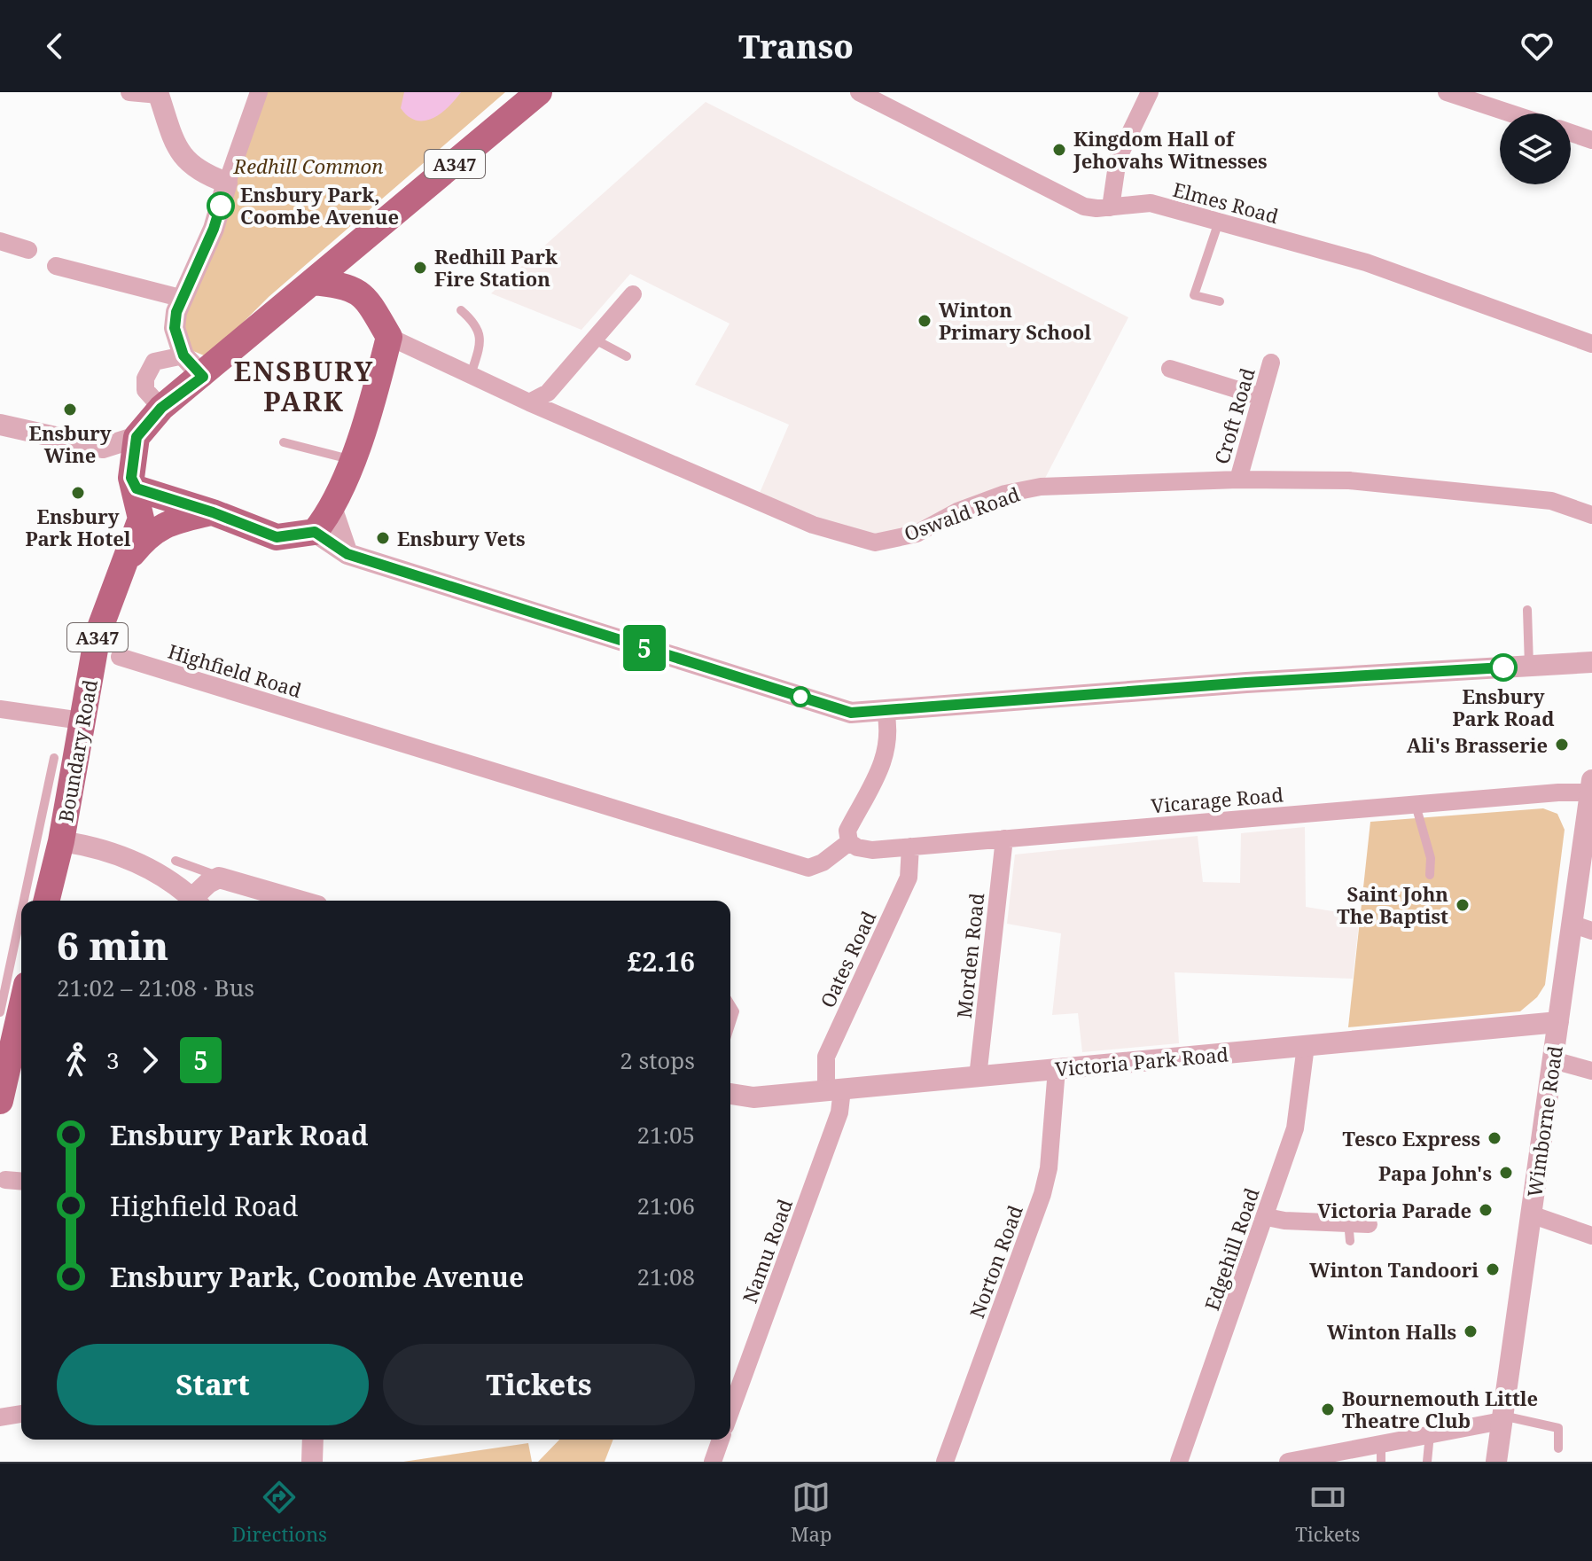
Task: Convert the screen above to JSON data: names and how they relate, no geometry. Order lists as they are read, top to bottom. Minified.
{"streets":{"main road":["A347","Boundary Road"],"street":["Elmes Road","Croft Road","Oswald Road","Highfield Road","Vicarage Road","Morden Road","Oates Road","Victoria Park Road","Wimborne Road","Edgehill Road","Namu Road","Norton Road"]},"crossings":[["A347","Boundary Road"],["Croft Road","Oswald Road"],["Highfield Road","Vicarage Road"],["Vicarage Road","Morden Road"],["Vicarage Road","Oates Road"],["Vicarage Road","Wimborne Road"],["Morden Road","Victoria Park Road"],["Oates Road","Victoria Park Road"],["Oates Road","Namu Road"],["Victoria Park Road","Wimborne Road"],["Victoria Park Road","Edgehill Road"],["Victoria Park Road","Namu Road"],["Victoria Park Road","Norton Road"]],"districts":["ENSBURY PARK"],"parks":["Redhill Common"],"places":["Kingdom Hall of Jehovahs Witnesses","Ensbury Park, Coombe Avenue","Redhill Park Fire Station","Winton Primary School","Ensbury Wine","Ensbury Park Hotel","Ensbury Vets","Ensbury Park Road","Ali's Brasserie","Saint John The Baptist","Tesco Express","Papa John's","Victoria Parade","Winton Tandoori","Winton Halls","Bournemouth Little Theatre Club"],"lines":["bus line 5"],"page":{"header":"Transo","on_map":"5","heading":["6 min","21:02 – 21:08 · Bus","£2.16"],"legs":["3","5","2 stops"],"list":[{"name":"Ensbury Park Road","value":"21:05"},{"name":"Highfield Road","value":"21:06"},{"name":"Ensbury Park, Coombe Avenue","value":"21:08"}],"buttons":["Start","Tickets"],"tabs":["Directions","Map","Tickets"]}}
